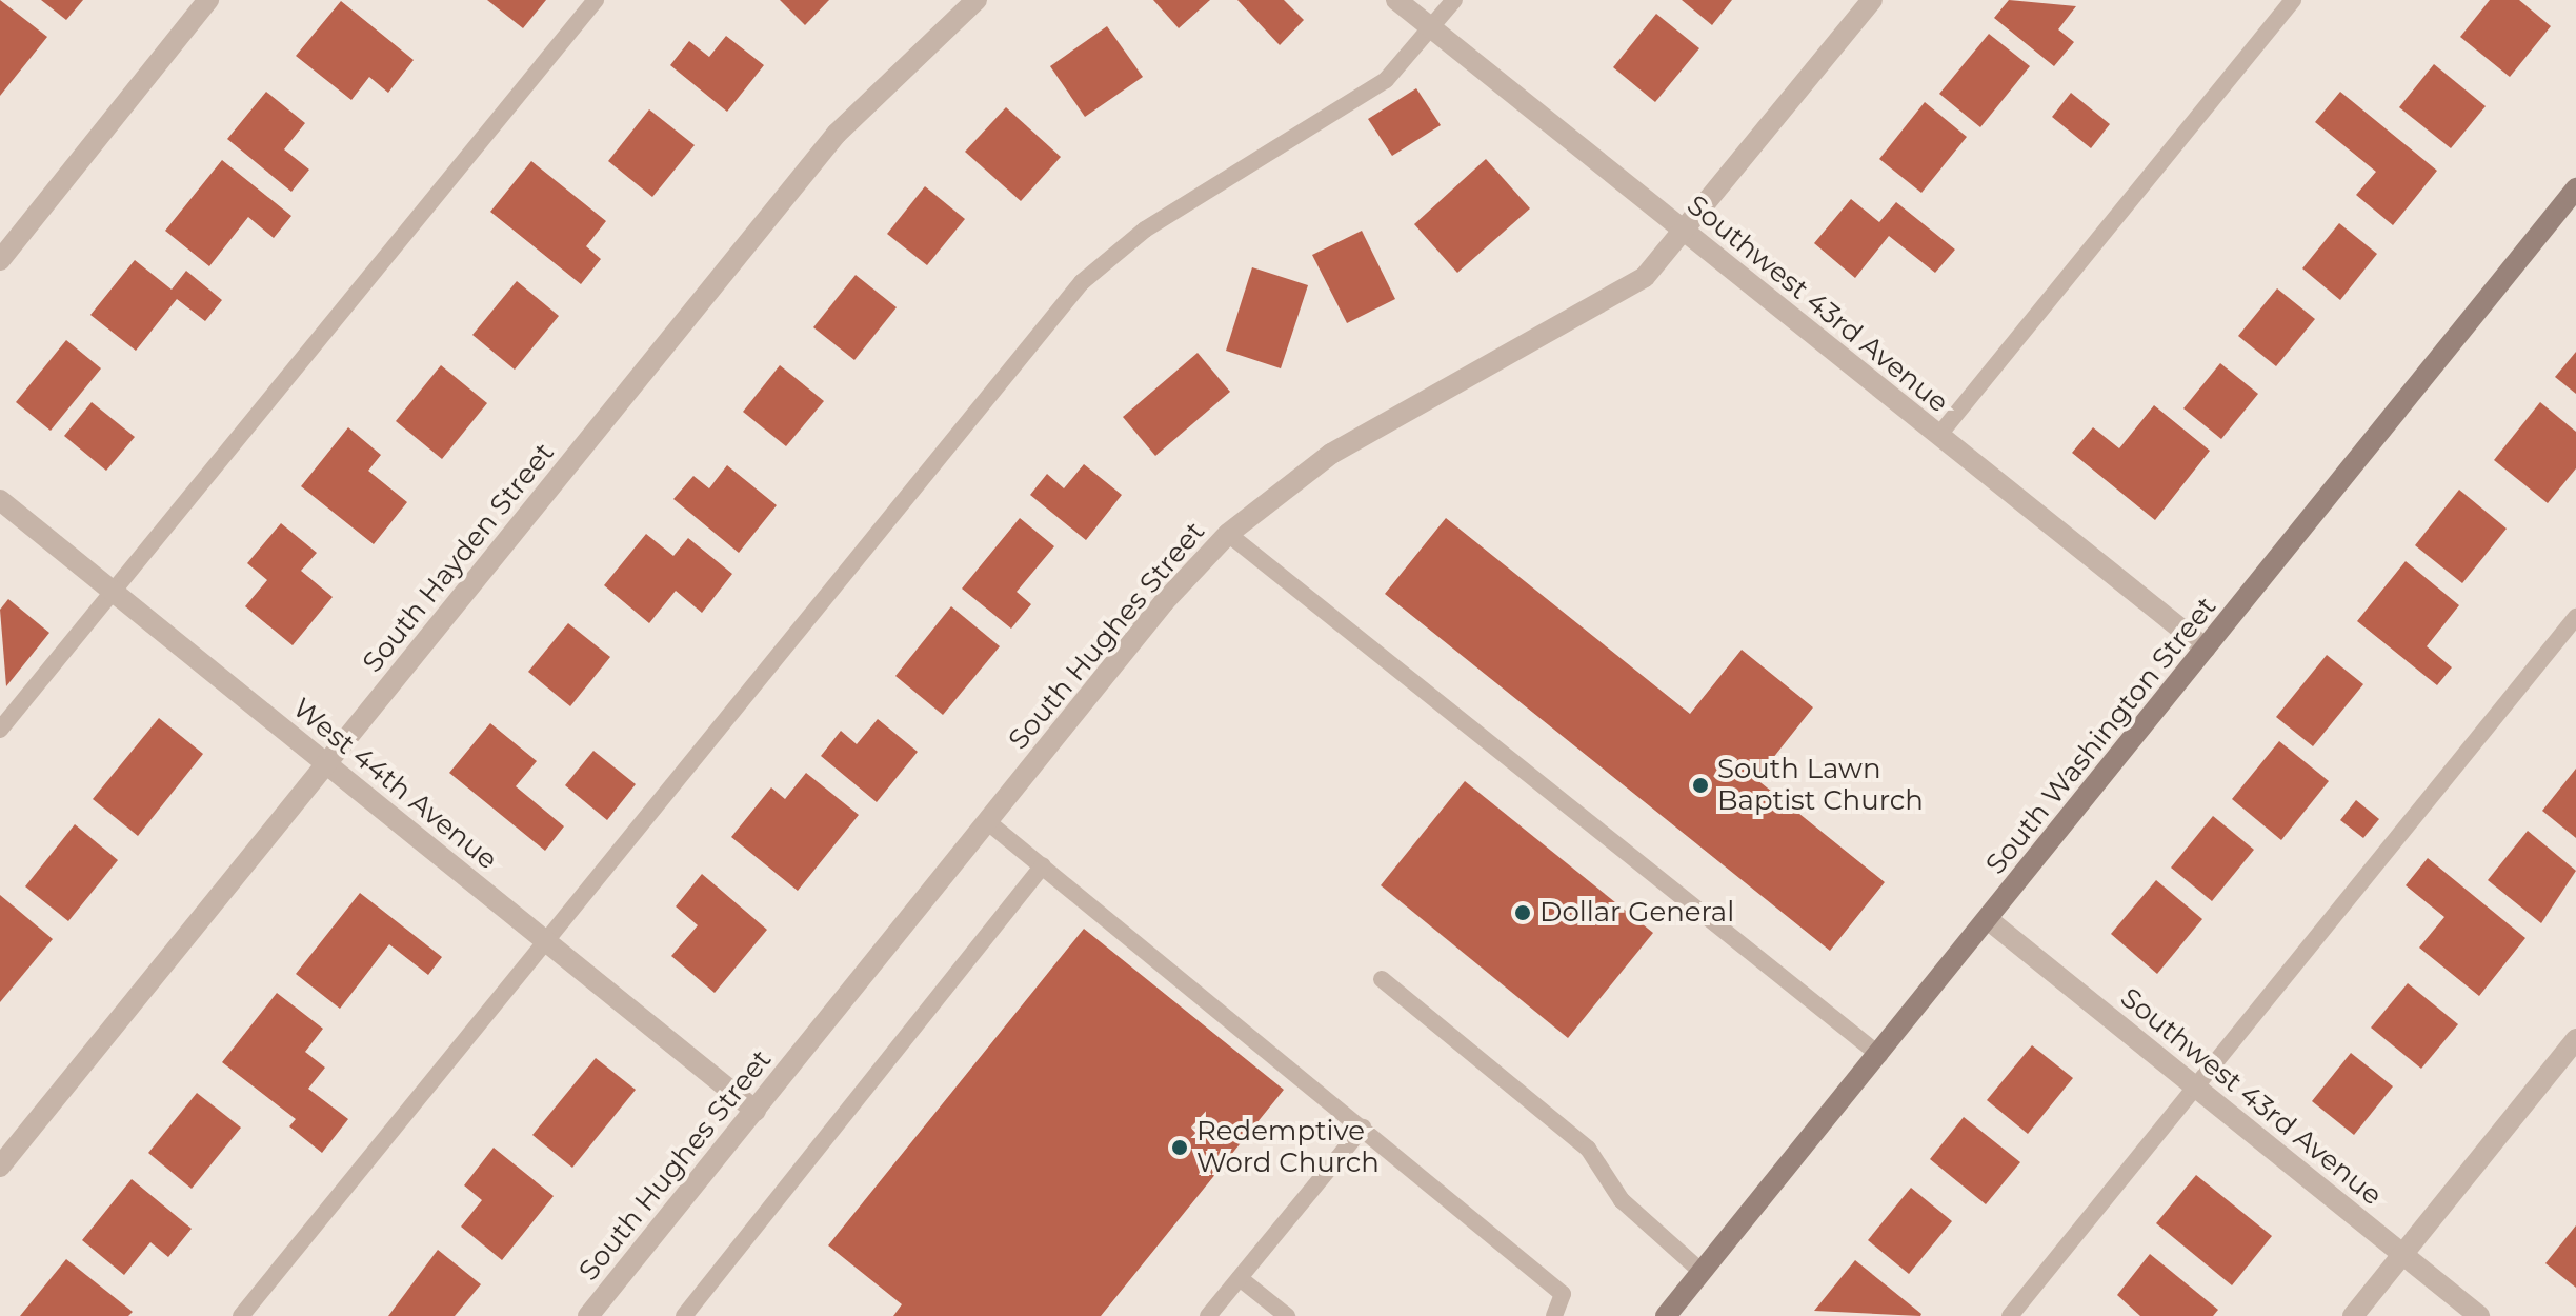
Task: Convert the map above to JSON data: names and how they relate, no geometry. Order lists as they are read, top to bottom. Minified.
{"streets":{"main road":["South Washington Street"],"street":["Southwest 43rd Avenue","South Hayden Street","South Hughes Street","West 44th Avenue"]},"crossings":[["Southwest 43rd Avenue","South Hughes Street"],["Southwest 43rd Avenue","South Washington Street"],["South Hayden Street","West 44th Avenue"],["South Hughes Street","West 44th Avenue"]],"places":["South Lawn Baptist Church","Dollar General","Redemptive Word Church"]}
